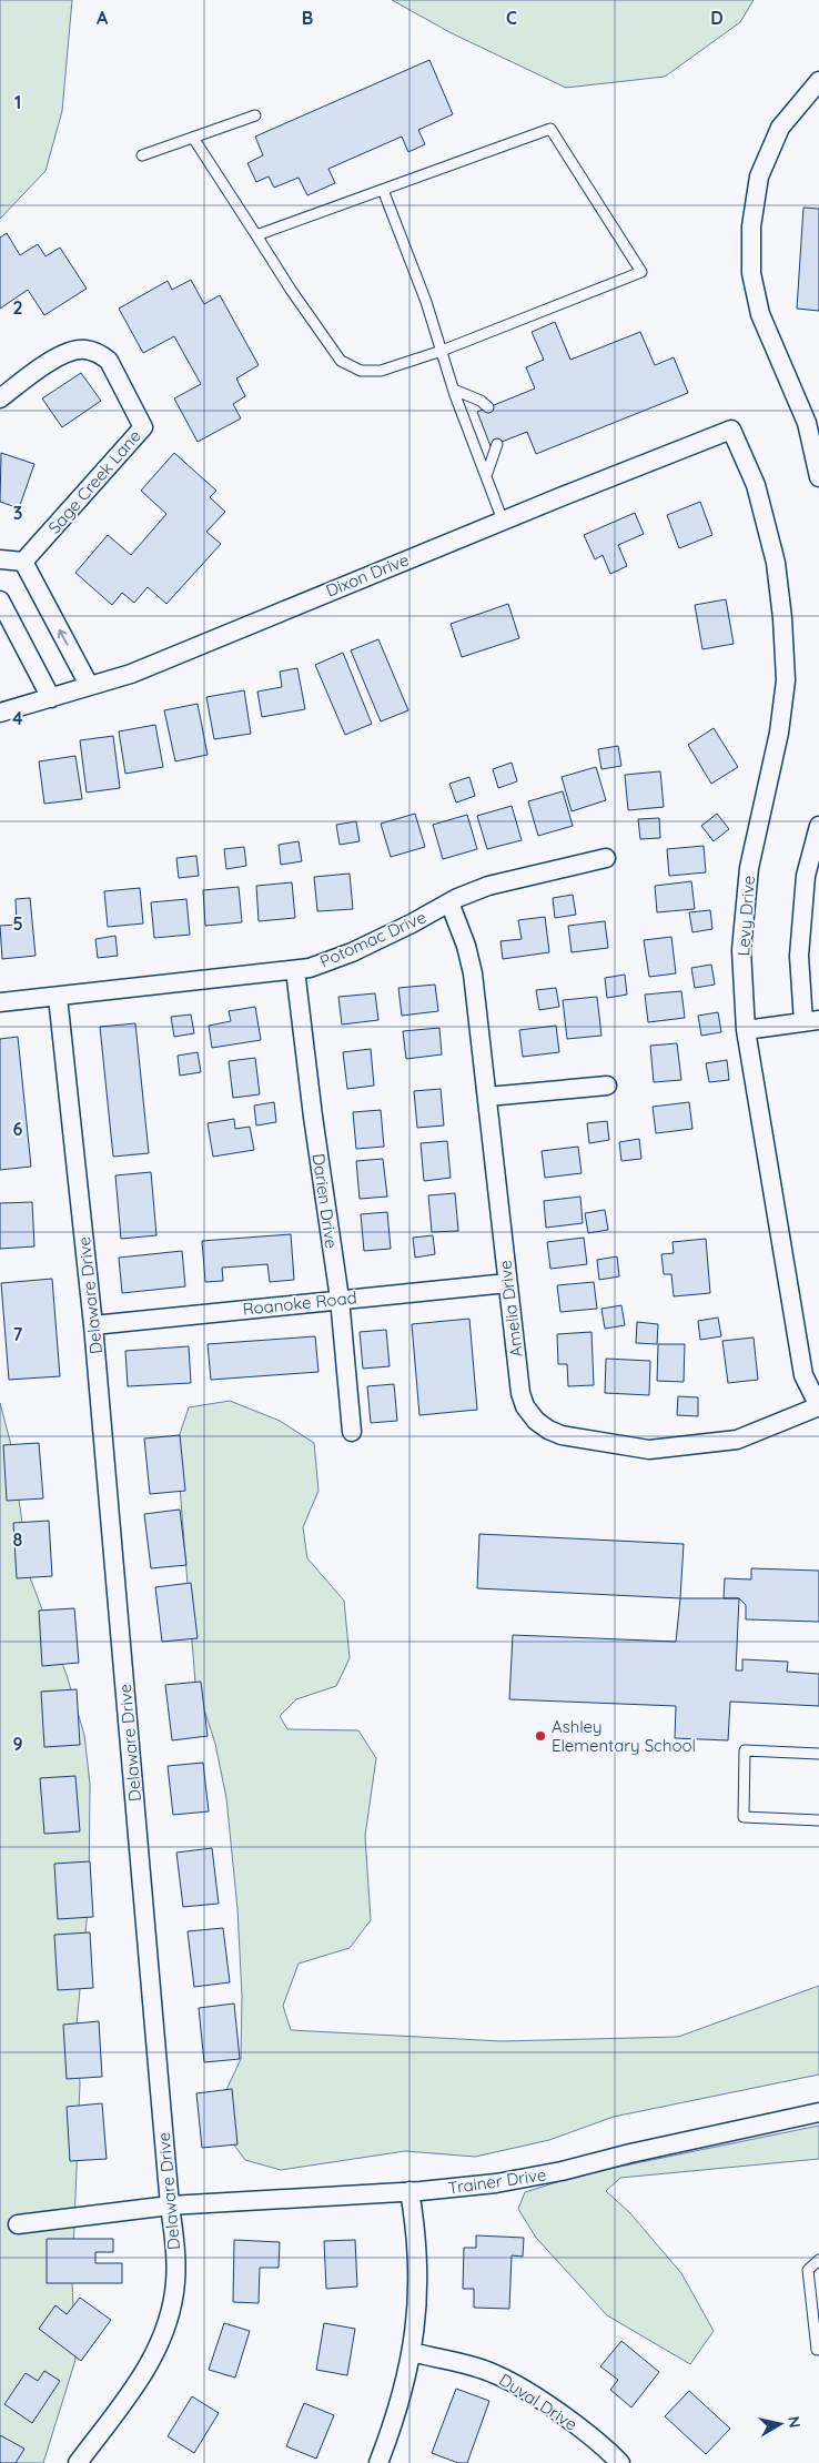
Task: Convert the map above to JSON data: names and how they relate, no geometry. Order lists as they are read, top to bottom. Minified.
{"streets":{"street":["Sage Creek Lane","Dixon Drive","Levy Drive","Potomac Drive","Darien Drive","Delaware Drive","Roanoke Road","Amelia Drive","Trainer Drive","Duval Drive"]},"crossings":[["Dixon Drive","Levy Drive"],["Levy Drive","Amelia Drive"],["Potomac Drive","Darien Drive"],["Potomac Drive","Delaware Drive"],["Potomac Drive","Amelia Drive"],["Darien Drive","Roanoke Road"],["Delaware Drive","Roanoke Road"],["Delaware Drive","Trainer Drive"],["Roanoke Road","Amelia Drive"]],"places":["Ashley Elementary School"],"north":"right","grid":{"columns":["A","B","C","D"],"rows":["1","2","3","4","5","6","7","8","9"]}}
